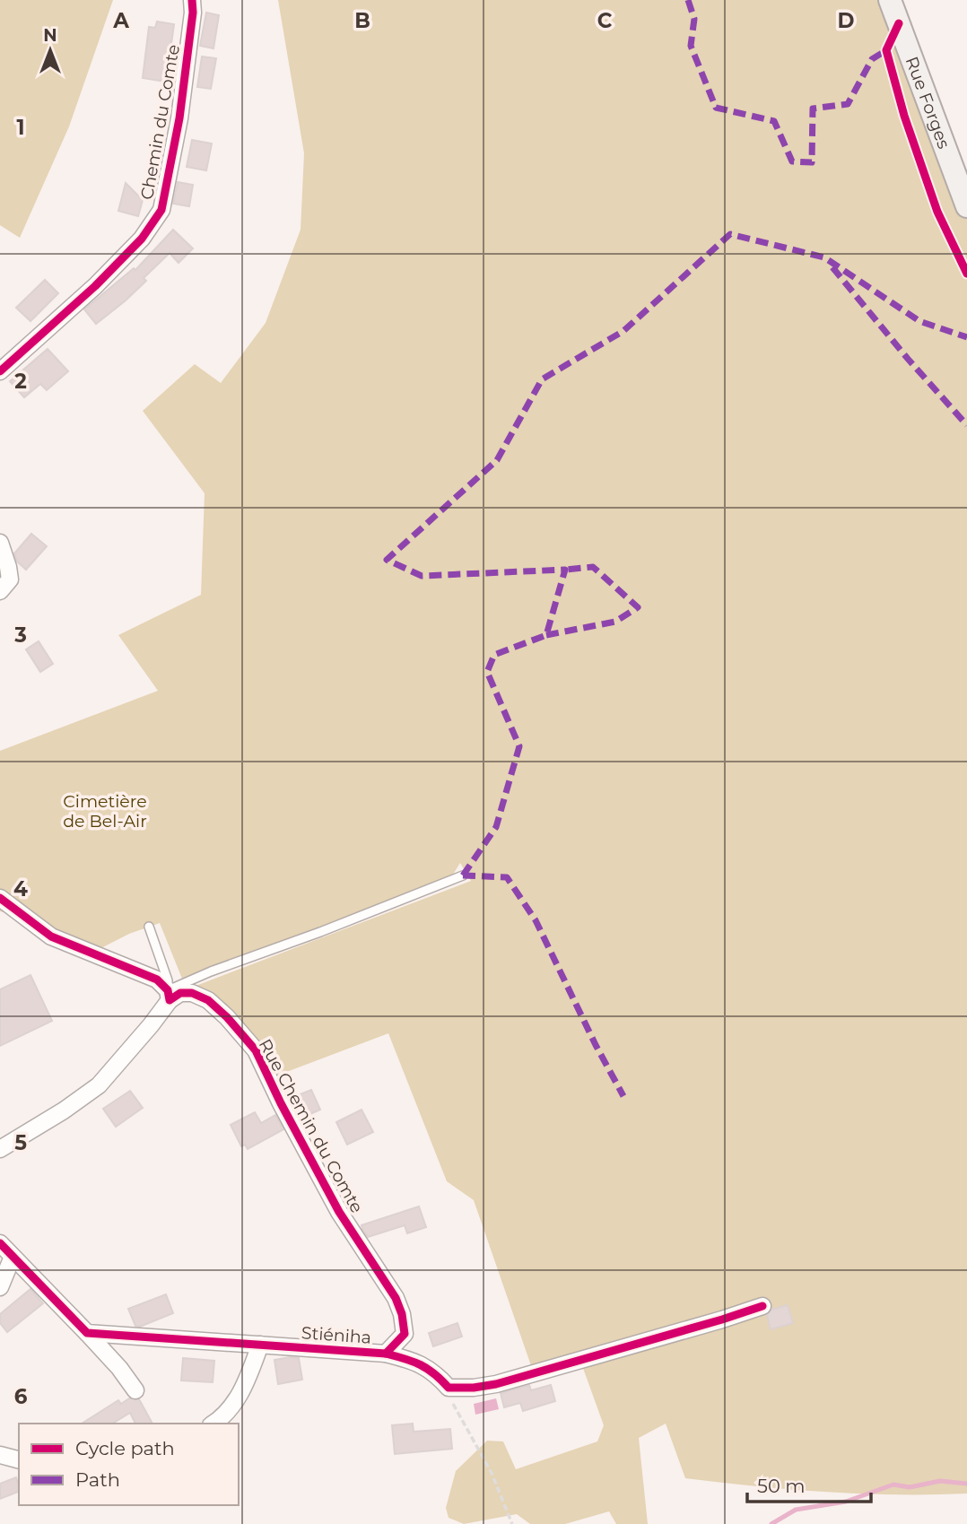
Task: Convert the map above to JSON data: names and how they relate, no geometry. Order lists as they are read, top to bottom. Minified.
{"streets":{"main road":["Rue Forges"],"street":["Chemin du Comte","Rue Chemin du Comte","Stiéniha"]},"crossings":[["Rue Chemin du Comte","Stiéniha"]],"parks":["Cimetière de Bel-Air"],"legend":["Cycle path","Path"],"scale_bar":"50 m","north":"top","grid":{"columns":["A","B","C","D"],"rows":["1","2","3","4","5","6"]}}
